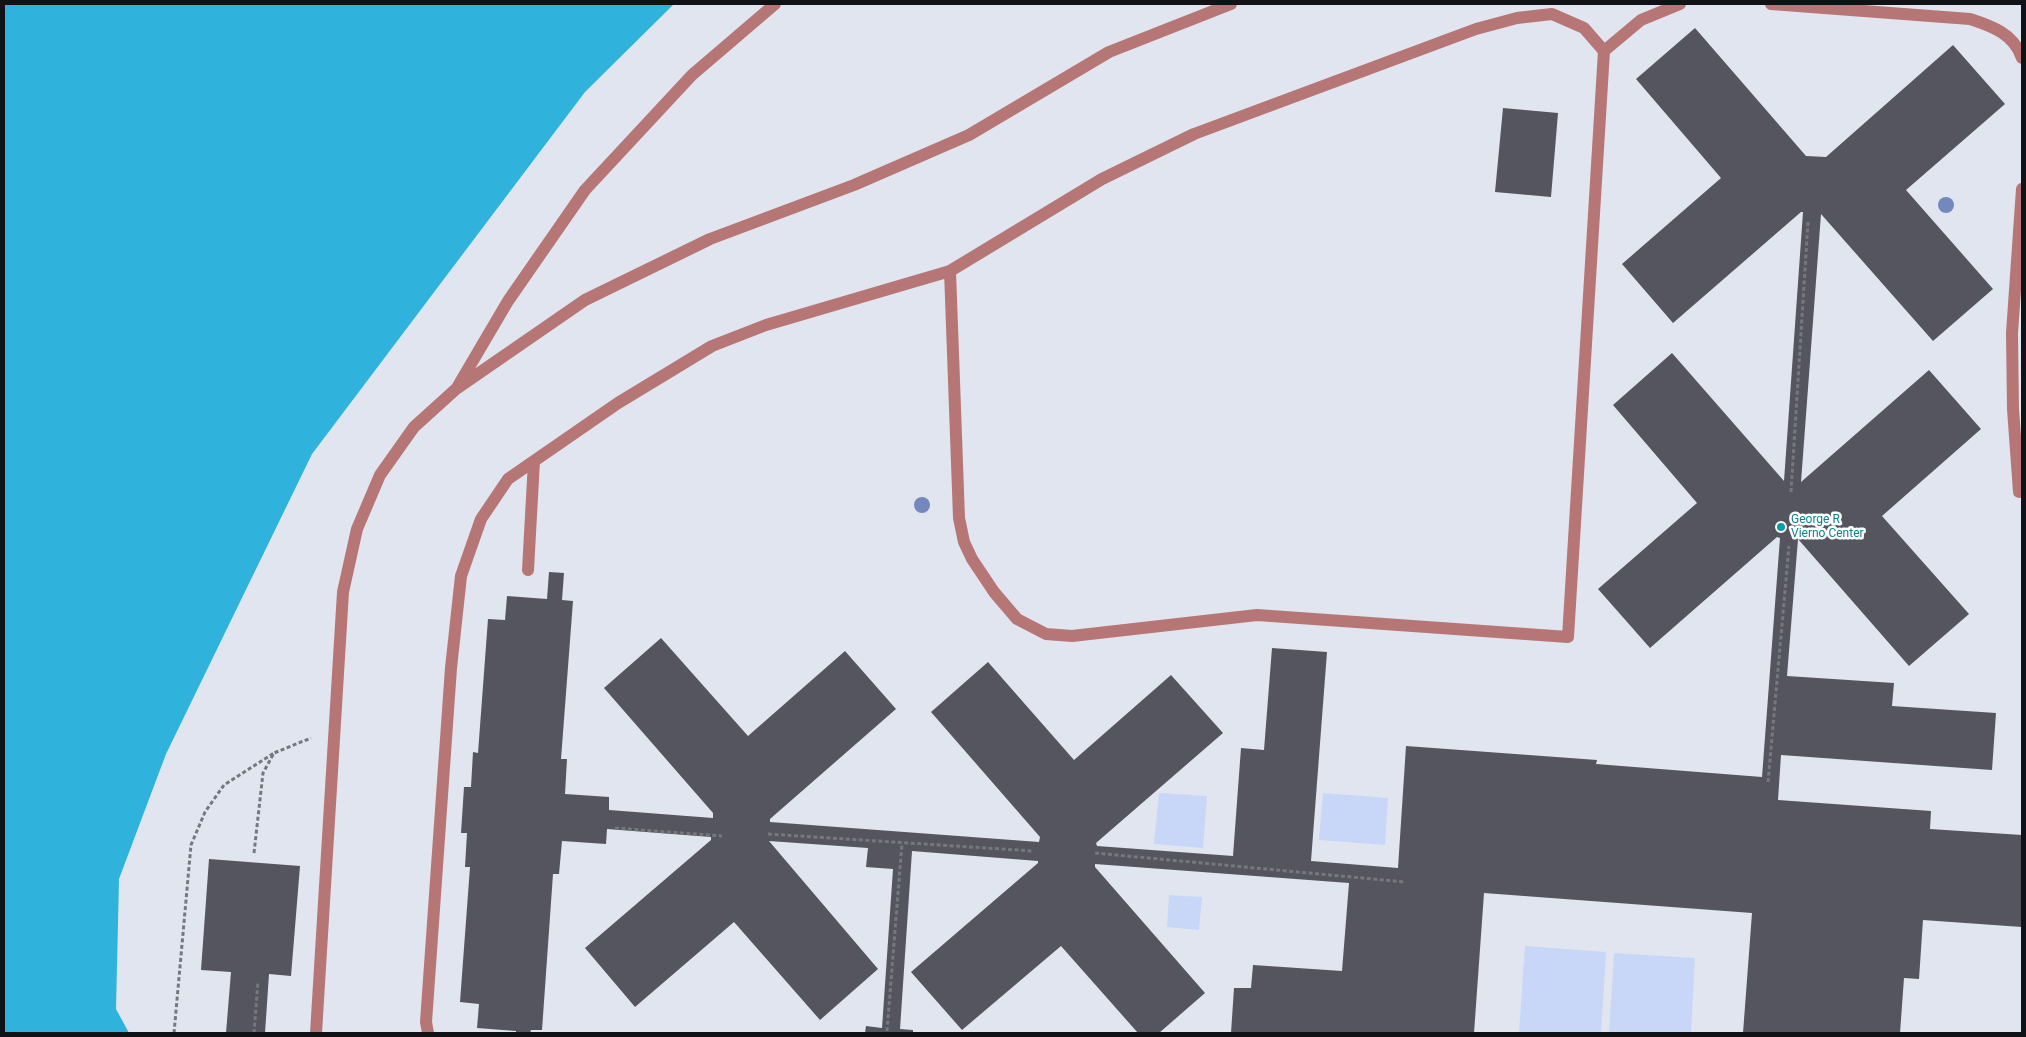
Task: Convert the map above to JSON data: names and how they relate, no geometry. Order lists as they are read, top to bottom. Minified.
{"places":["George R Vierno Center"]}
